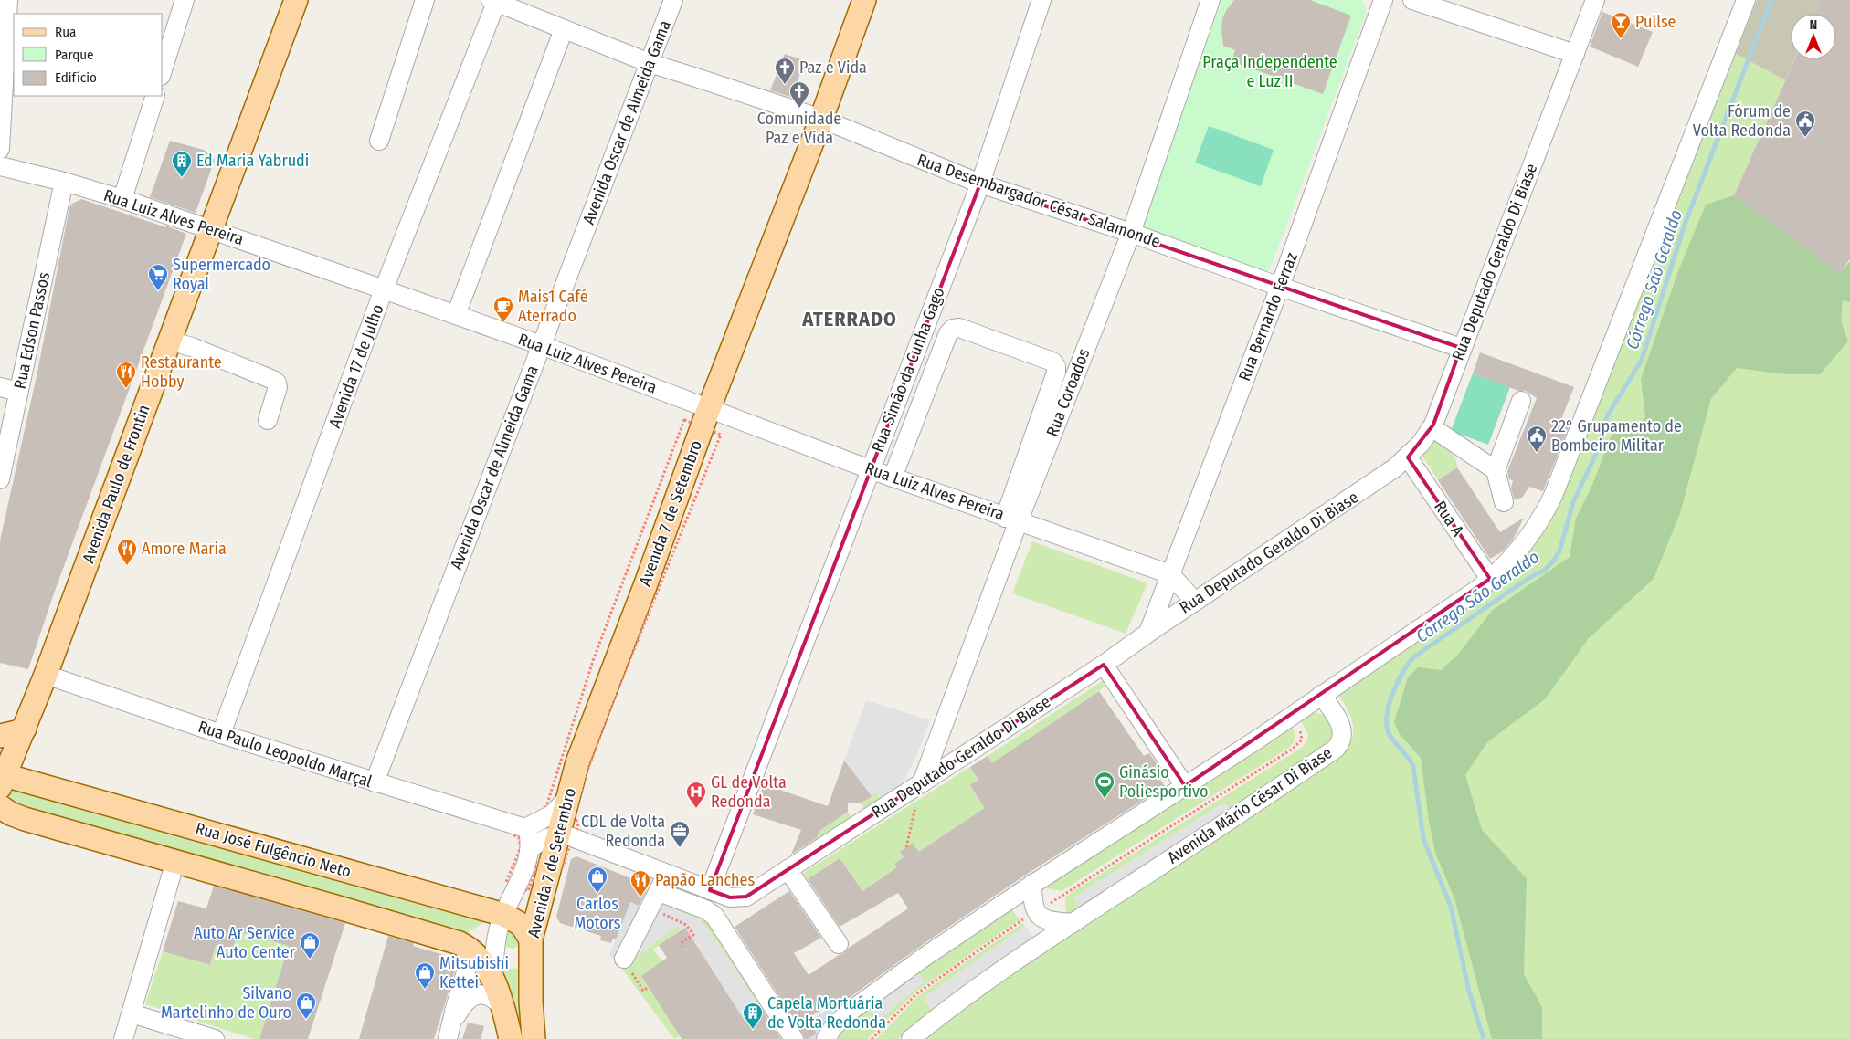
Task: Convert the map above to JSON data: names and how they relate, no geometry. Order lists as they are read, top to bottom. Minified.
{"streets":{"main road":["Avenida Paulo de Frontin","Avenida 7 de Setembro","Rua José Fulgêncio Neto"],"street":["Avenida Oscar de Almeida Gama","Rua Desembargador César Salamonde","Rua Luiz Alves Pereira","Rua Deputado Geraldo Di Biase","Rua Bernardo Ferraz","Rua Edson Passos","Avenida 17 de Julho","Rua Simão da Cunha Gago","Rua Coroados","Rua A","Rua Paulo Leopoldo Marçal","Avenida Mário César Di Biase"]},"crossings":[["Avenida Oscar de Almeida Gama","Rua Desembargador César Salamonde"],["Avenida Oscar de Almeida Gama","Rua Luiz Alves Pereira"],["Avenida Oscar de Almeida Gama","Rua Paulo Leopoldo Marçal"],["Rua Desembargador César Salamonde","Rua Deputado Geraldo Di Biase"],["Rua Desembargador César Salamonde","Rua Bernardo Ferraz"],["Rua Desembargador César Salamonde","Avenida 17 de Julho"],["Rua Desembargador César Salamonde","Rua Simão da Cunha Gago"],["Rua Desembargador César Salamonde","Rua Coroados"],["Rua Desembargador César Salamonde","Avenida 7 de Setembro"],["Rua Luiz Alves Pereira","Rua Bernardo Ferraz"],["Rua Luiz Alves Pereira","Rua Edson Passos"],["Rua Luiz Alves Pereira","Avenida 17 de Julho"],["Rua Luiz Alves Pereira","Rua Simão da Cunha Gago"],["Rua Luiz Alves Pereira","Rua Coroados"],["Rua Luiz Alves Pereira","Avenida Paulo de Frontin"],["Rua Luiz Alves Pereira","Avenida 7 de Setembro"],["Rua Deputado Geraldo Di Biase","Rua Bernardo Ferraz"],["Rua Deputado Geraldo Di Biase","Rua Simão da Cunha Gago"],["Rua Deputado Geraldo Di Biase","Rua Coroados"],["Rua Deputado Geraldo Di Biase","Rua A"],["Avenida 17 de Julho","Rua Paulo Leopoldo Marçal"],["Avenida Paulo de Frontin","Rua Paulo Leopoldo Marçal"],["Avenida Paulo de Frontin","Rua José Fulgêncio Neto"],["Avenida 7 de Setembro","Rua José Fulgêncio Neto"]],"districts":["ATERRADO"],"water":["Córrego São Geraldo"],"parks":["Praça Independente e Luz II"],"places":{"bar":["Pullse"],"church":["Paz e Vida","Comunidade Paz e Vida"],"public building":["Fórum de Volta Redonda","22° Grupamento de Bombeiro Militar"],"building":["Ed Maria Yabrudi","Capela Mortuária de Volta Redonda"],"supermarket":["Supermercado Royal"],"cafe":["Mais1 Café Aterrado"],"restaurant":["Restaurante Hobby","Amore Maria","Papão Lanches"],"sports":["Ginásio Poliesportivo"],"hospital":["GL de Volta Redonda"],"office":["CDL de Volta Redonda"],"shop":["Carlos Motors","Auto Ar Service Auto Center","Mitsubishi Kettei","Silvano Martelinho de Ouro"]},"legend":["Rua","Parque","Edifício"],"north":"top"}
